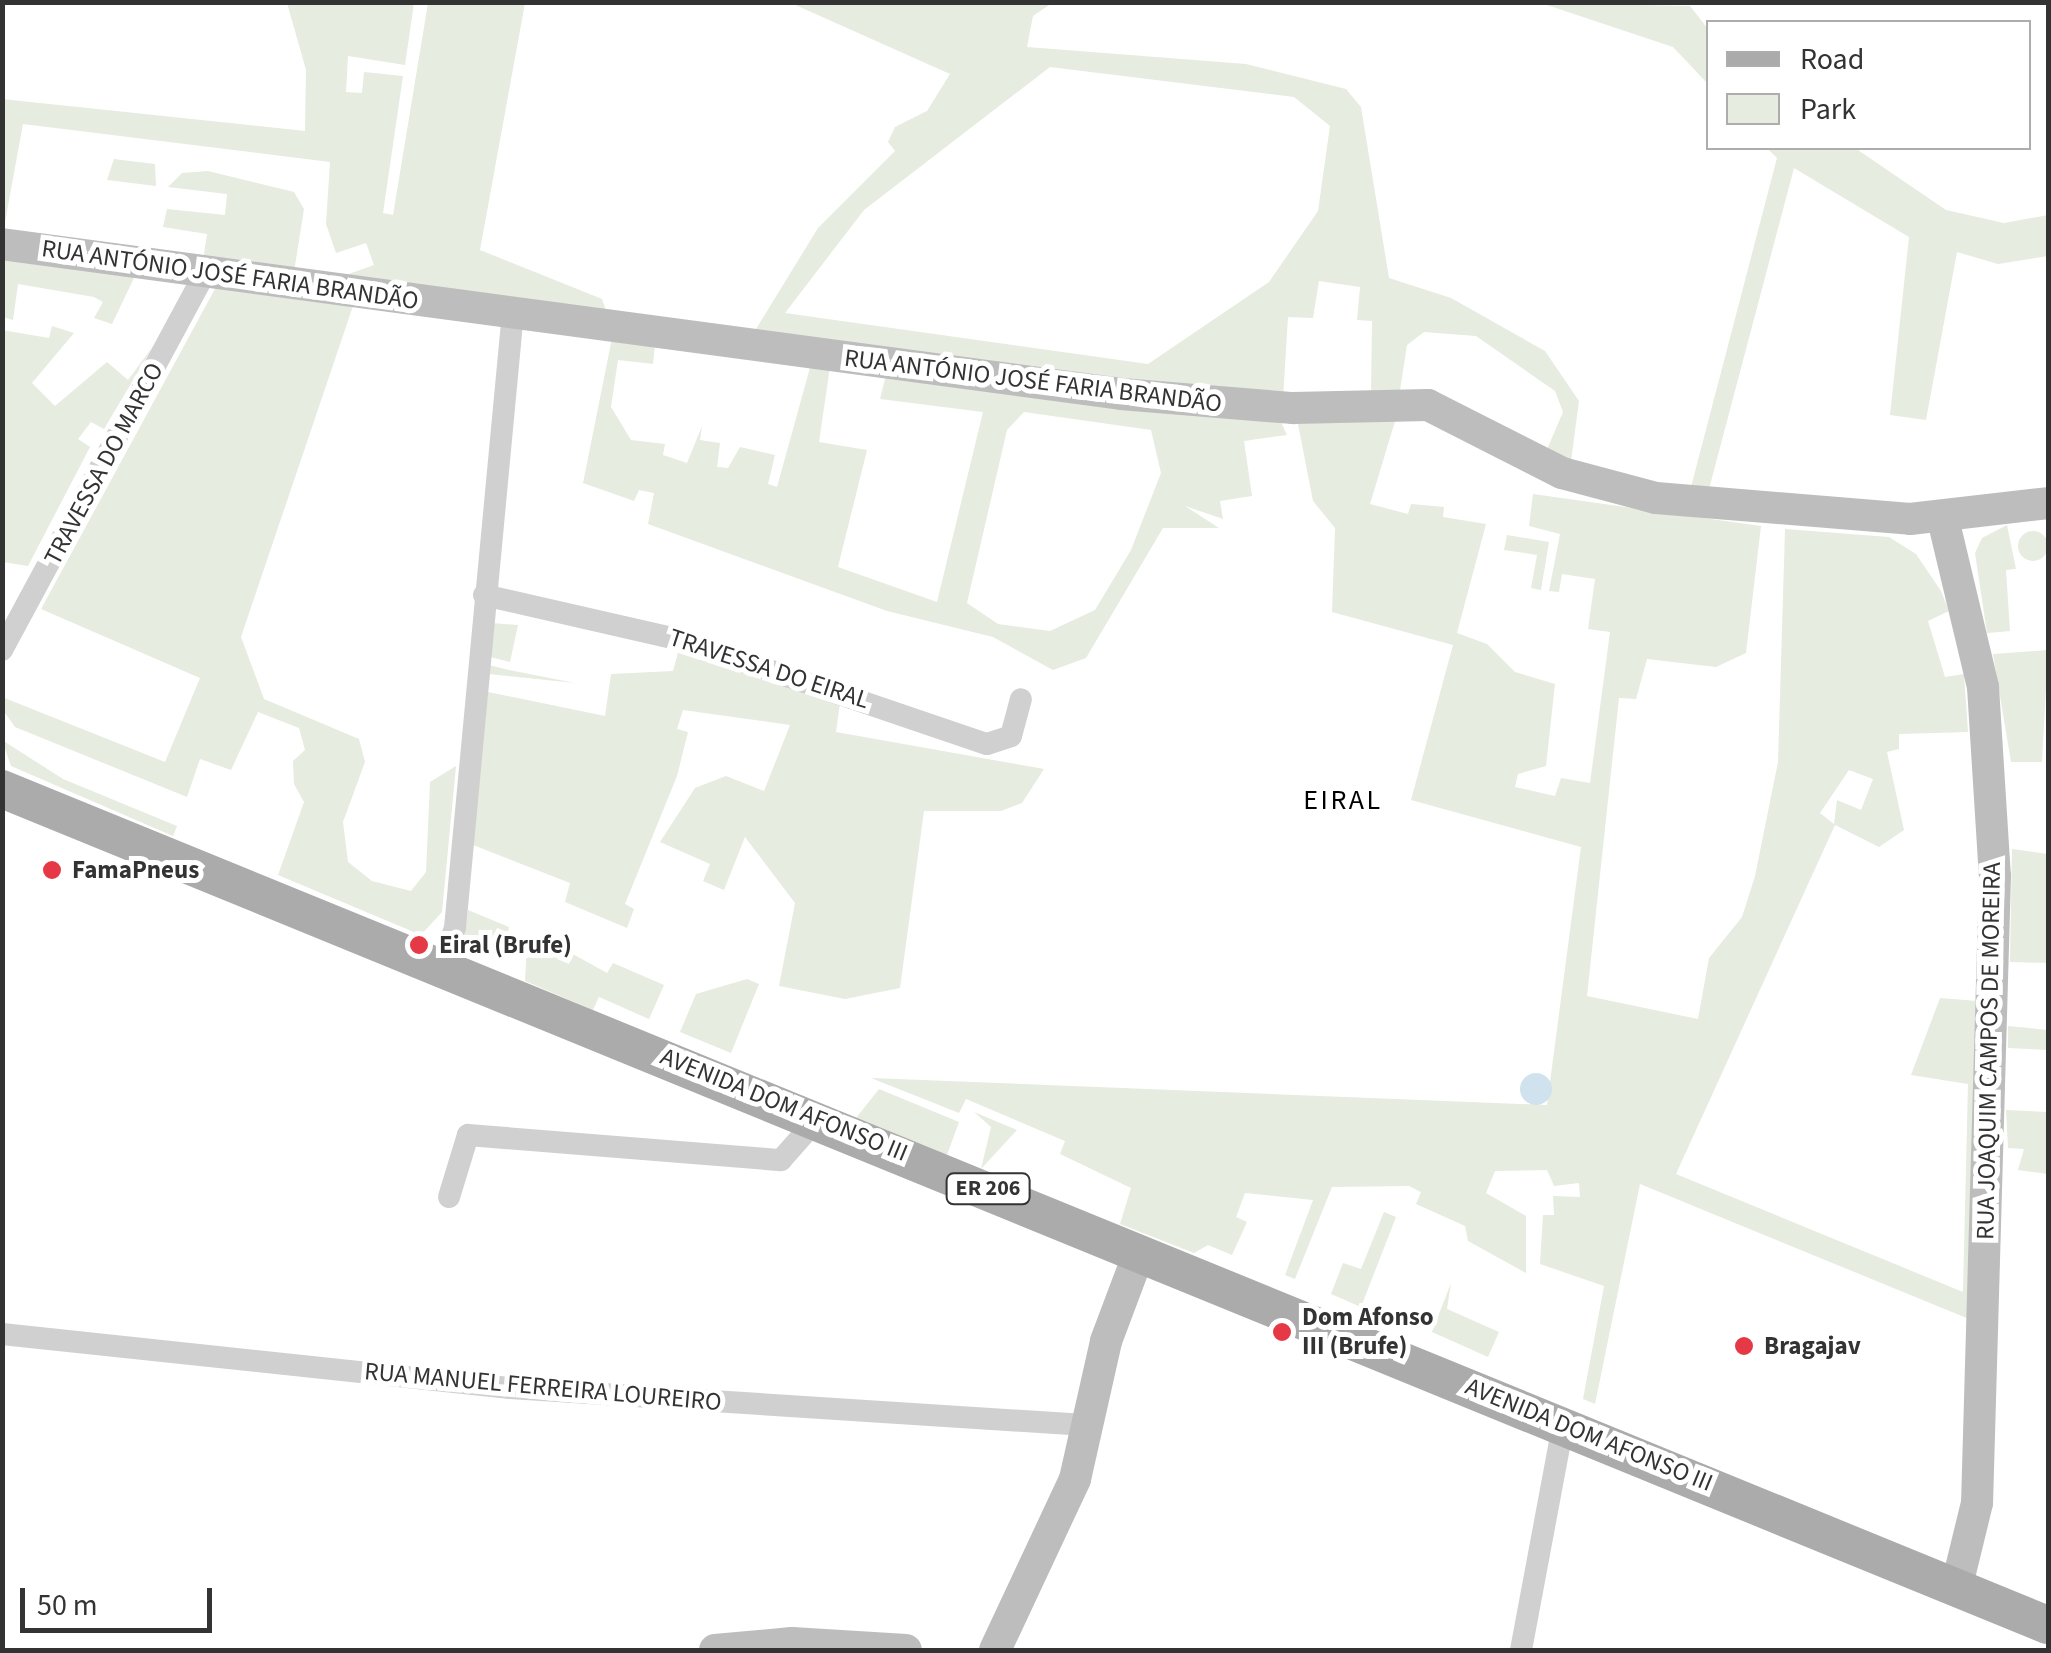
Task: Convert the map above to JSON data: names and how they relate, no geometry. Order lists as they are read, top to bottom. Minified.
{"streets":{"main road":["AVENIDA DOM AFONSO III","ER 206"],"street":["RUA ANTÓNIO JOSÉ FARIA BRANDÃO","TRAVESSA DO MARCO","TRAVESSA DO EIRAL","RUA JOAQUIM CAMPOS DE MOREIRA","RUA MANUEL FERREIRA LOUREIRO"]},"crossings":[["RUA ANTÓNIO JOSÉ FARIA BRANDÃO","TRAVESSA DO MARCO"],["RUA ANTÓNIO JOSÉ FARIA BRANDÃO","RUA JOAQUIM CAMPOS DE MOREIRA"],["RUA JOAQUIM CAMPOS DE MOREIRA","AVENIDA DOM AFONSO III"]],"districts":["EIRAL"],"places":["FamaPneus","Eiral (Brufe)","Dom Afonso III (Brufe)","Bragajav"],"legend":["Road","Park"],"scale_bar":"50 m"}
